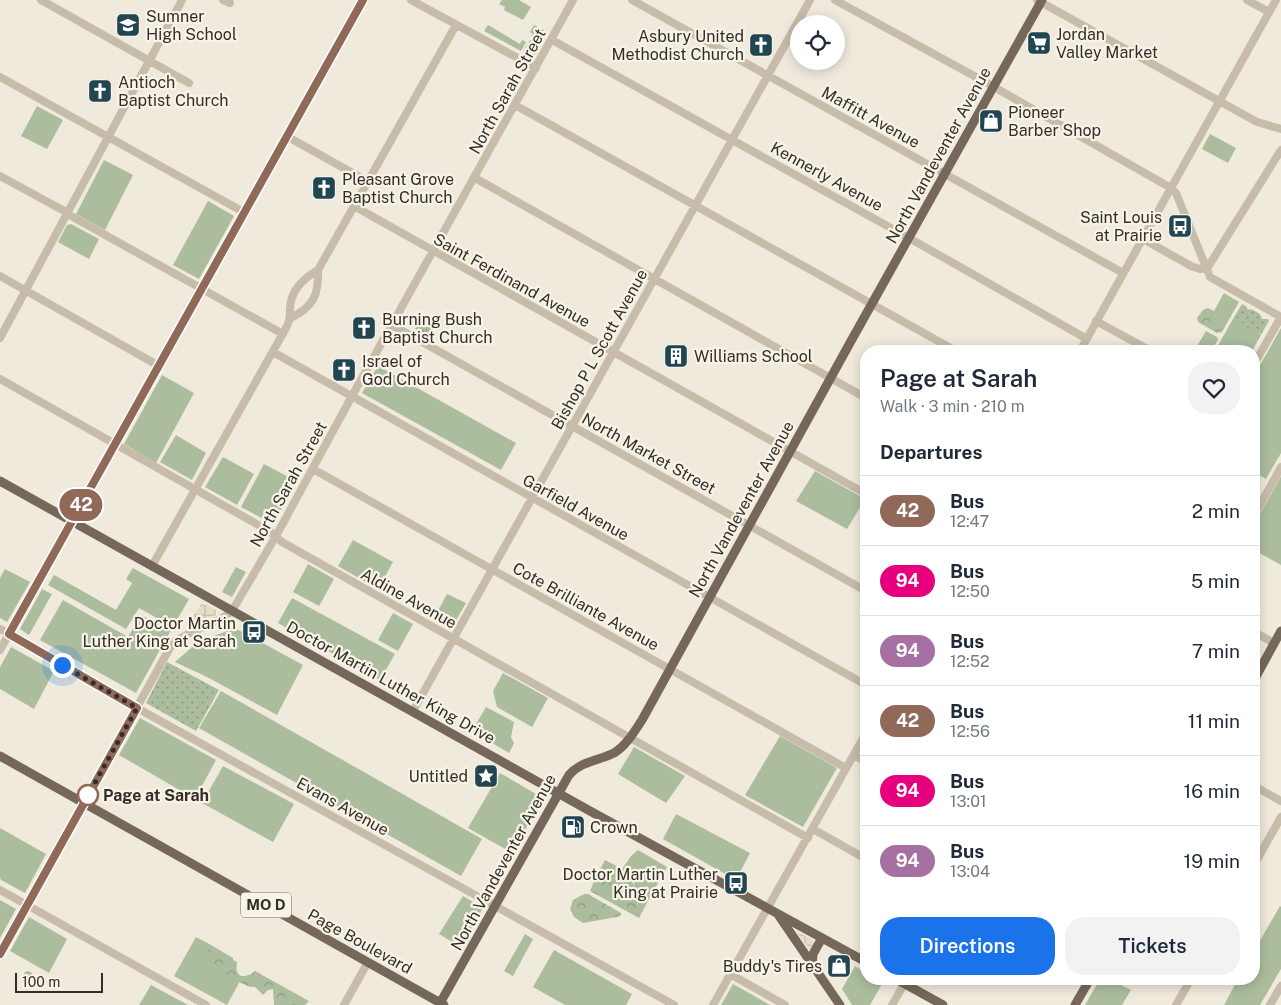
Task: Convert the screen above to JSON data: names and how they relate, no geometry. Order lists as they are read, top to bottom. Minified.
{"streets":{"main road":["North Vandeventer Avenue","Doctor Martin Luther King Drive","MO D","Page Boulevard"],"street":["North Sarah Street","Maffitt Avenue","Kennerly Avenue","Saint Ferdinand Avenue","Bishop P L Scott Avenue","North Market Street","Garfield Avenue","Aldine Avenue","Cote Brilliante Avenue","Evans Avenue"]},"crossings":[["North Sarah Street","Kennerly Avenue"],["North Sarah Street","Saint Ferdinand Avenue"],["North Sarah Street","North Market Street"],["North Sarah Street","Garfield Avenue"],["North Sarah Street","Aldine Avenue"],["North Sarah Street","Cote Brilliante Avenue"],["North Sarah Street","Doctor Martin Luther King Drive"],["North Sarah Street","Evans Avenue"],["North Sarah Street","Page Boulevard"],["Maffitt Avenue","North Vandeventer Avenue"],["Maffitt Avenue","Bishop P L Scott Avenue"],["North Vandeventer Avenue","Kennerly Avenue"],["North Vandeventer Avenue","Saint Ferdinand Avenue"],["North Vandeventer Avenue","North Market Street"],["North Vandeventer Avenue","Garfield Avenue"],["North Vandeventer Avenue","Aldine Avenue"],["North Vandeventer Avenue","Cote Brilliante Avenue"],["North Vandeventer Avenue","Doctor Martin Luther King Drive"],["North Vandeventer Avenue","Evans Avenue"],["North Vandeventer Avenue","Page Boulevard"],["Kennerly Avenue","Bishop P L Scott Avenue"],["Saint Ferdinand Avenue","Bishop P L Scott Avenue"],["Bishop P L Scott Avenue","North Market Street"],["Bishop P L Scott Avenue","Garfield Avenue"],["Bishop P L Scott Avenue","Aldine Avenue"],["Bishop P L Scott Avenue","Cote Brilliante Avenue"],["Bishop P L Scott Avenue","Doctor Martin Luther King Drive"]],"places":{"school or university":["Sumner High School"],"supermarket":["Jordan Valley Market"],"church":["Asbury United Methodist Church","Antioch Baptist Church","Pleasant Grove Baptist Church","Burning Bush Baptist Church","Israel of God Church"],"shop":["Pioneer Barber Shop","Buddy's Tires"],"bus stop":["Saint Louis at Prairie","Doctor Martin Luther King at Sarah","Doctor Martin Luther King at Prairie"],"building":["Williams School"],"place":["Untitled"],"other":["Page at Sarah"],"fuel station":["Crown"]},"lines":["bus line 42"],"scale_bar":"100 m","page":{"on_map":"42","heading":[["Page at Sarah","Walk · 3 min · 210 m"],"Departures"],"list":[{"mark":"42","name":"Bus","note":"12:47","value":"2 min"},{"mark":"94","name":"Bus","note":"12:50","value":"5 min"},{"mark":"94","name":"Bus","note":"12:52","value":"7 min"},{"mark":"42","name":"Bus","note":"12:56","value":"11 min"},{"mark":"94","name":"Bus","note":"13:01","value":"16 min"},{"mark":"94","name":"Bus","note":"13:04","value":"19 min"}],"buttons":["Directions","Tickets"],"scale":"100 m"}}
